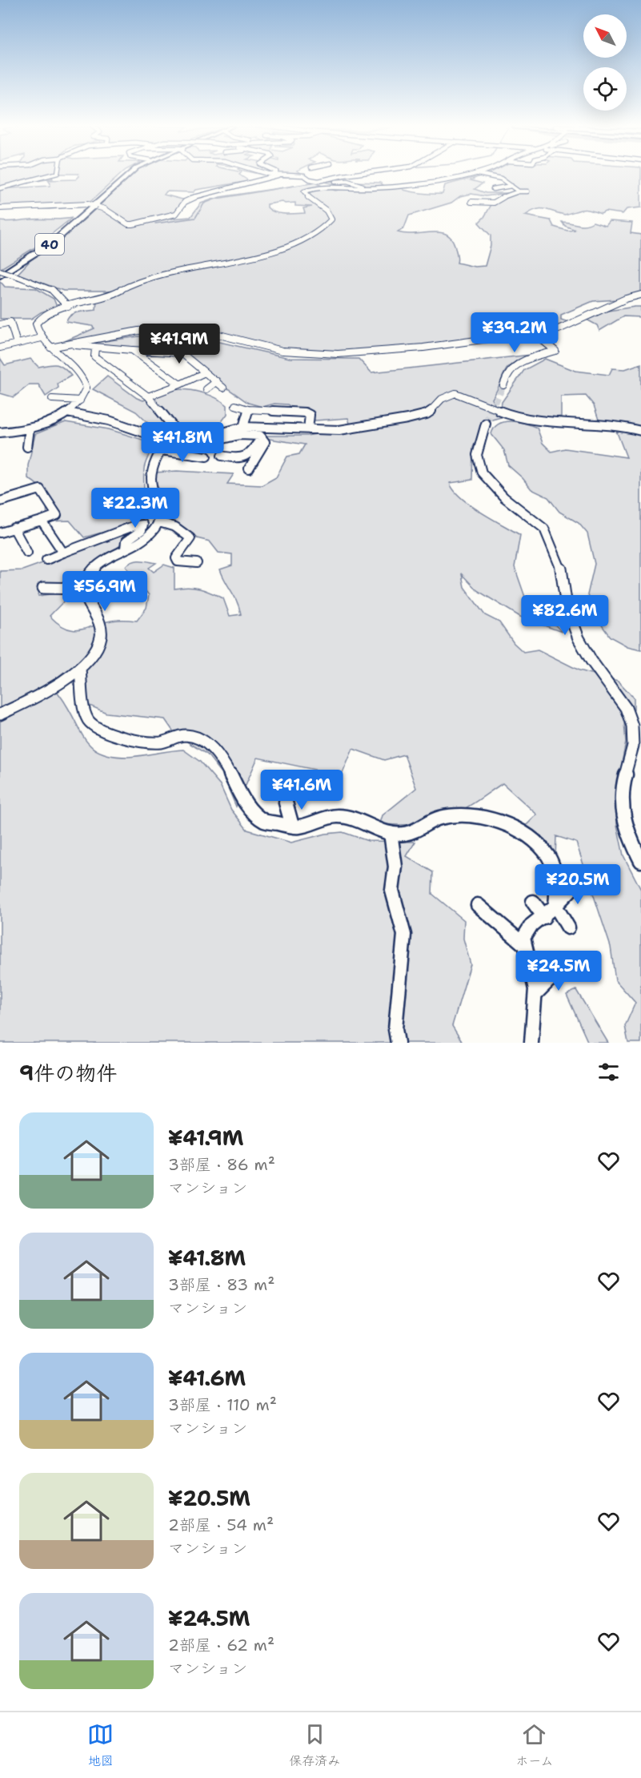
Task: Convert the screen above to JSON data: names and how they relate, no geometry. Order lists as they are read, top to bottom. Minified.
{"streets":{"main road":["40"]},"north":"top left","page":{"price":["¥39.2M","¥41.9M","¥41.8M","¥22.3M","¥56.9M","¥82.6M","¥41.6M","¥20.5M","¥24.5M"],"heading":"9件の物件","list":[{"name":"¥41.9M","note":"3部屋 · 86 m² · マンション"},{"name":"¥41.8M","note":"3部屋 · 83 m² · マンション"},{"name":"¥41.6M","note":"3部屋 · 110 m² · マンション"},{"name":"¥20.5M","note":"2部屋 · 54 m² · マンション"},{"name":"¥24.5M","note":"2部屋 · 62 m² · マンション"}],"tabs":["地図","保存済み","ホーム"]}}
